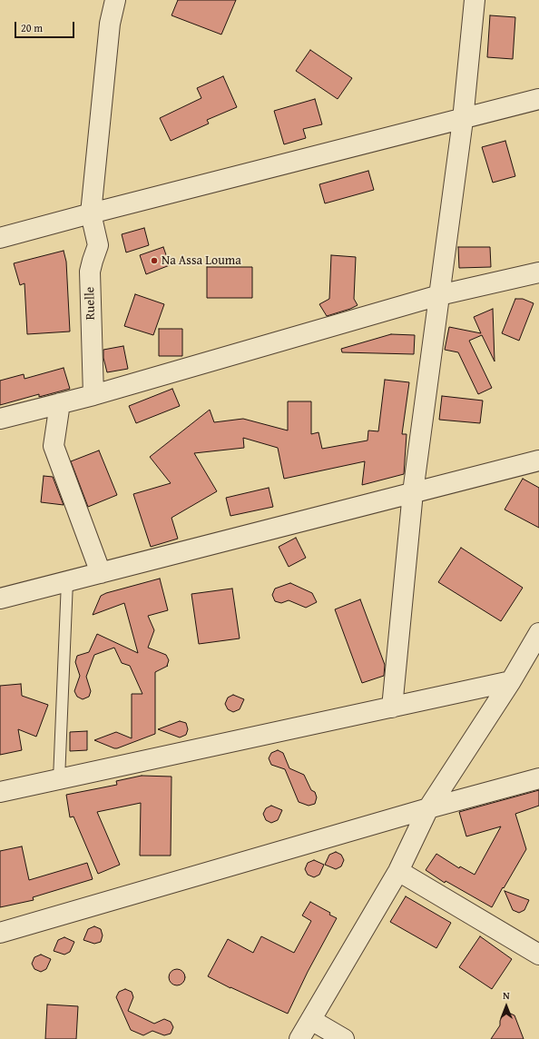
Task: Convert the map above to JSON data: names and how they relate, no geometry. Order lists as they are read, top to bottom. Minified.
{"streets":{"street":["Ruelle"]},"places":["Na Assa Louma"],"scale_bar":"20 m","north":"top"}
